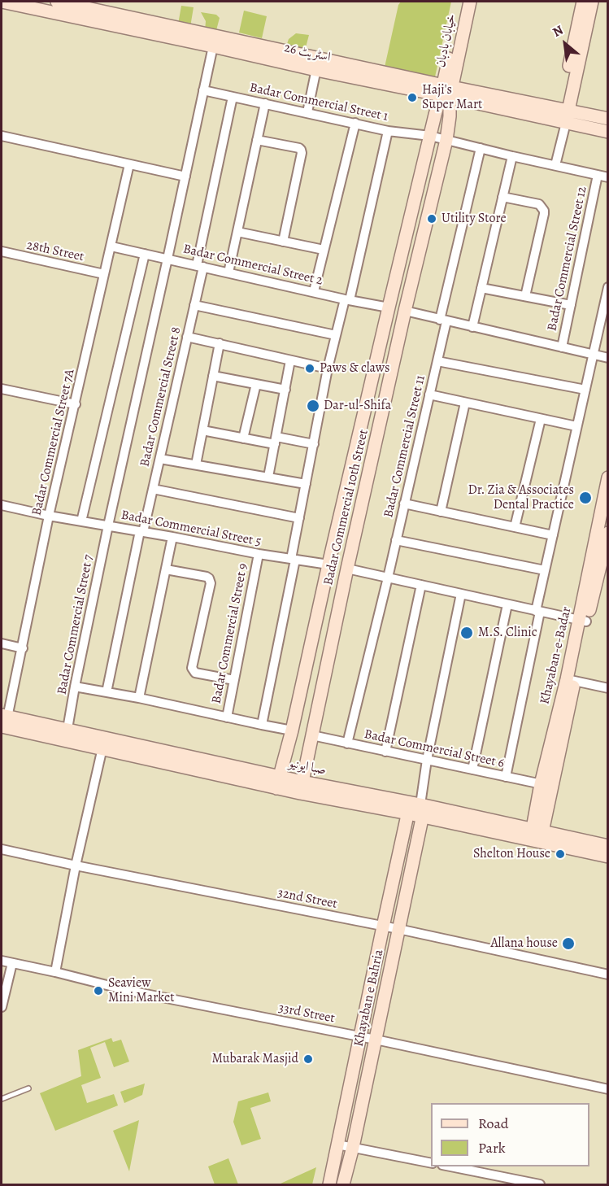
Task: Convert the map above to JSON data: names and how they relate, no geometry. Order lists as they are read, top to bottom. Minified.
{"streets":{"main road":["خیابان بادبان","اسٹریٹ 26","Badar Commercial 10th Street","Khayaban-e-Badar","صبا ایونیو","Khayaban e Bahria"],"street":["Badar Commercial Street 1","28th Street","Badar Commercial Street 12","Badar Commercial Street 2","Badar Commercial Street 8","Badar Commercial Street 7A","Badar Commercial Street 11","Badar Commercial Street 5","Badar Commercial Street 7","Badar Commercial Street 9","Badar Commercial Street 6","32nd Street","33rd Street"]},"crossings":[["خیابان بادبان","اسٹریٹ 26"],["خیابان بادبان","Badar Commercial 10th Street"],["اسٹریٹ 26","Badar Commercial 10th Street"],["اسٹریٹ 26","Badar Commercial Street 7"],["Badar Commercial Street 1","Badar Commercial Street 8"],["Badar Commercial Street 1","Badar Commercial 10th Street"],["Badar Commercial Street 1","Badar Commercial Street 7"],["28th Street","Badar Commercial Street 7A"],["Badar Commercial Street 2","Badar Commercial Street 8"],["Badar Commercial Street 2","Badar Commercial Street 7A"],["Badar Commercial Street 2","Badar Commercial 10th Street"],["Badar Commercial Street 2","Badar Commercial Street 7"],["Badar Commercial Street 8","Badar Commercial Street 5"],["Badar Commercial Street 7A","Badar Commercial Street 5"],["Badar Commercial Street 7A","صبا ایونیو"],["Badar Commercial Street 11","Badar Commercial Street 6"],["Badar Commercial 10th Street","Badar Commercial Street 5"],["Badar Commercial 10th Street","Badar Commercial Street 6"],["Badar Commercial 10th Street","صبا ایونیو"],["Badar Commercial Street 5","Badar Commercial Street 7"],["Badar Commercial Street 5","Badar Commercial Street 9"],["Badar Commercial Street 7","صبا ایونیو"],["Khayaban-e-Badar","Badar Commercial Street 6"],["Khayaban-e-Badar","صبا ایونیو"],["صبا ایونیو","Khayaban e Bahria"],["32nd Street","Khayaban e Bahria"],["Khayaban e Bahria","33rd Street"]],"places":["Haji's Super Mart","Utility Store","Paws & claws","Dar-ul-Shifa","Dr. Zia & Associates Dental Practice","M.S. Clinic","Shelton House","Allana house","Seaview Mini Market","Mubarak Masjid"],"legend":["Road","Park"],"north":"top left"}
